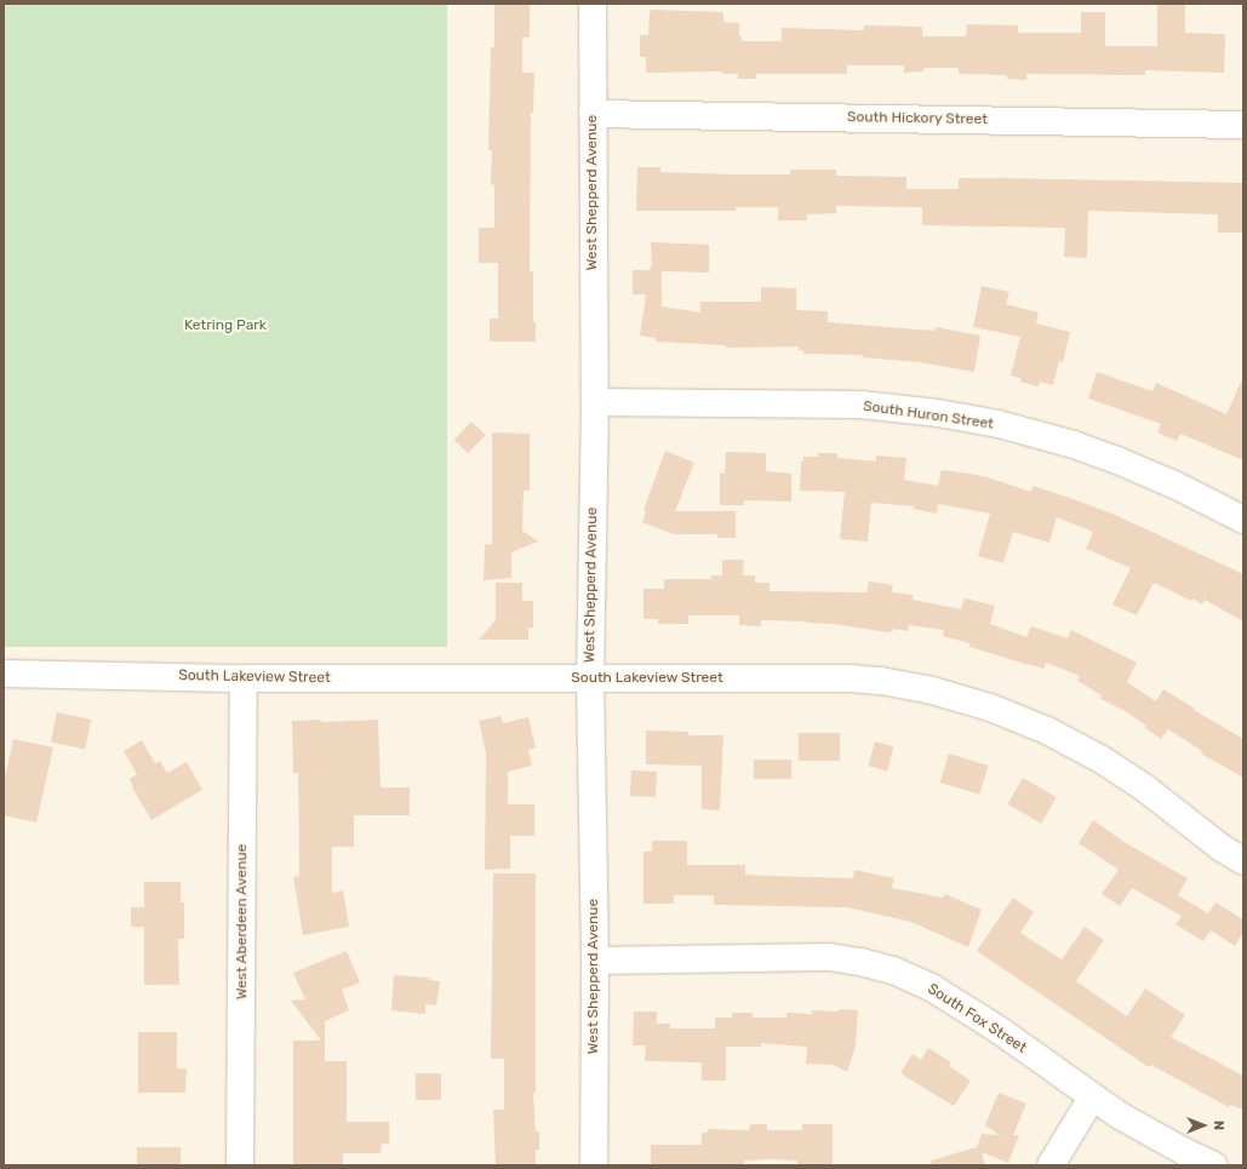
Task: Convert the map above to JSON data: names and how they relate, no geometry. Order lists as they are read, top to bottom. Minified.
{"streets":{"street":["South Hickory Street","West Shepperd Avenue","South Huron Street","South Lakeview Street","West Aberdeen Avenue","South Fox Street"]},"crossings":[["South Hickory Street","West Shepperd Avenue"],["West Shepperd Avenue","South Huron Street"],["West Shepperd Avenue","South Lakeview Street"],["West Shepperd Avenue","South Fox Street"],["South Lakeview Street","West Aberdeen Avenue"]],"parks":["Ketring Park"],"north":"right"}
